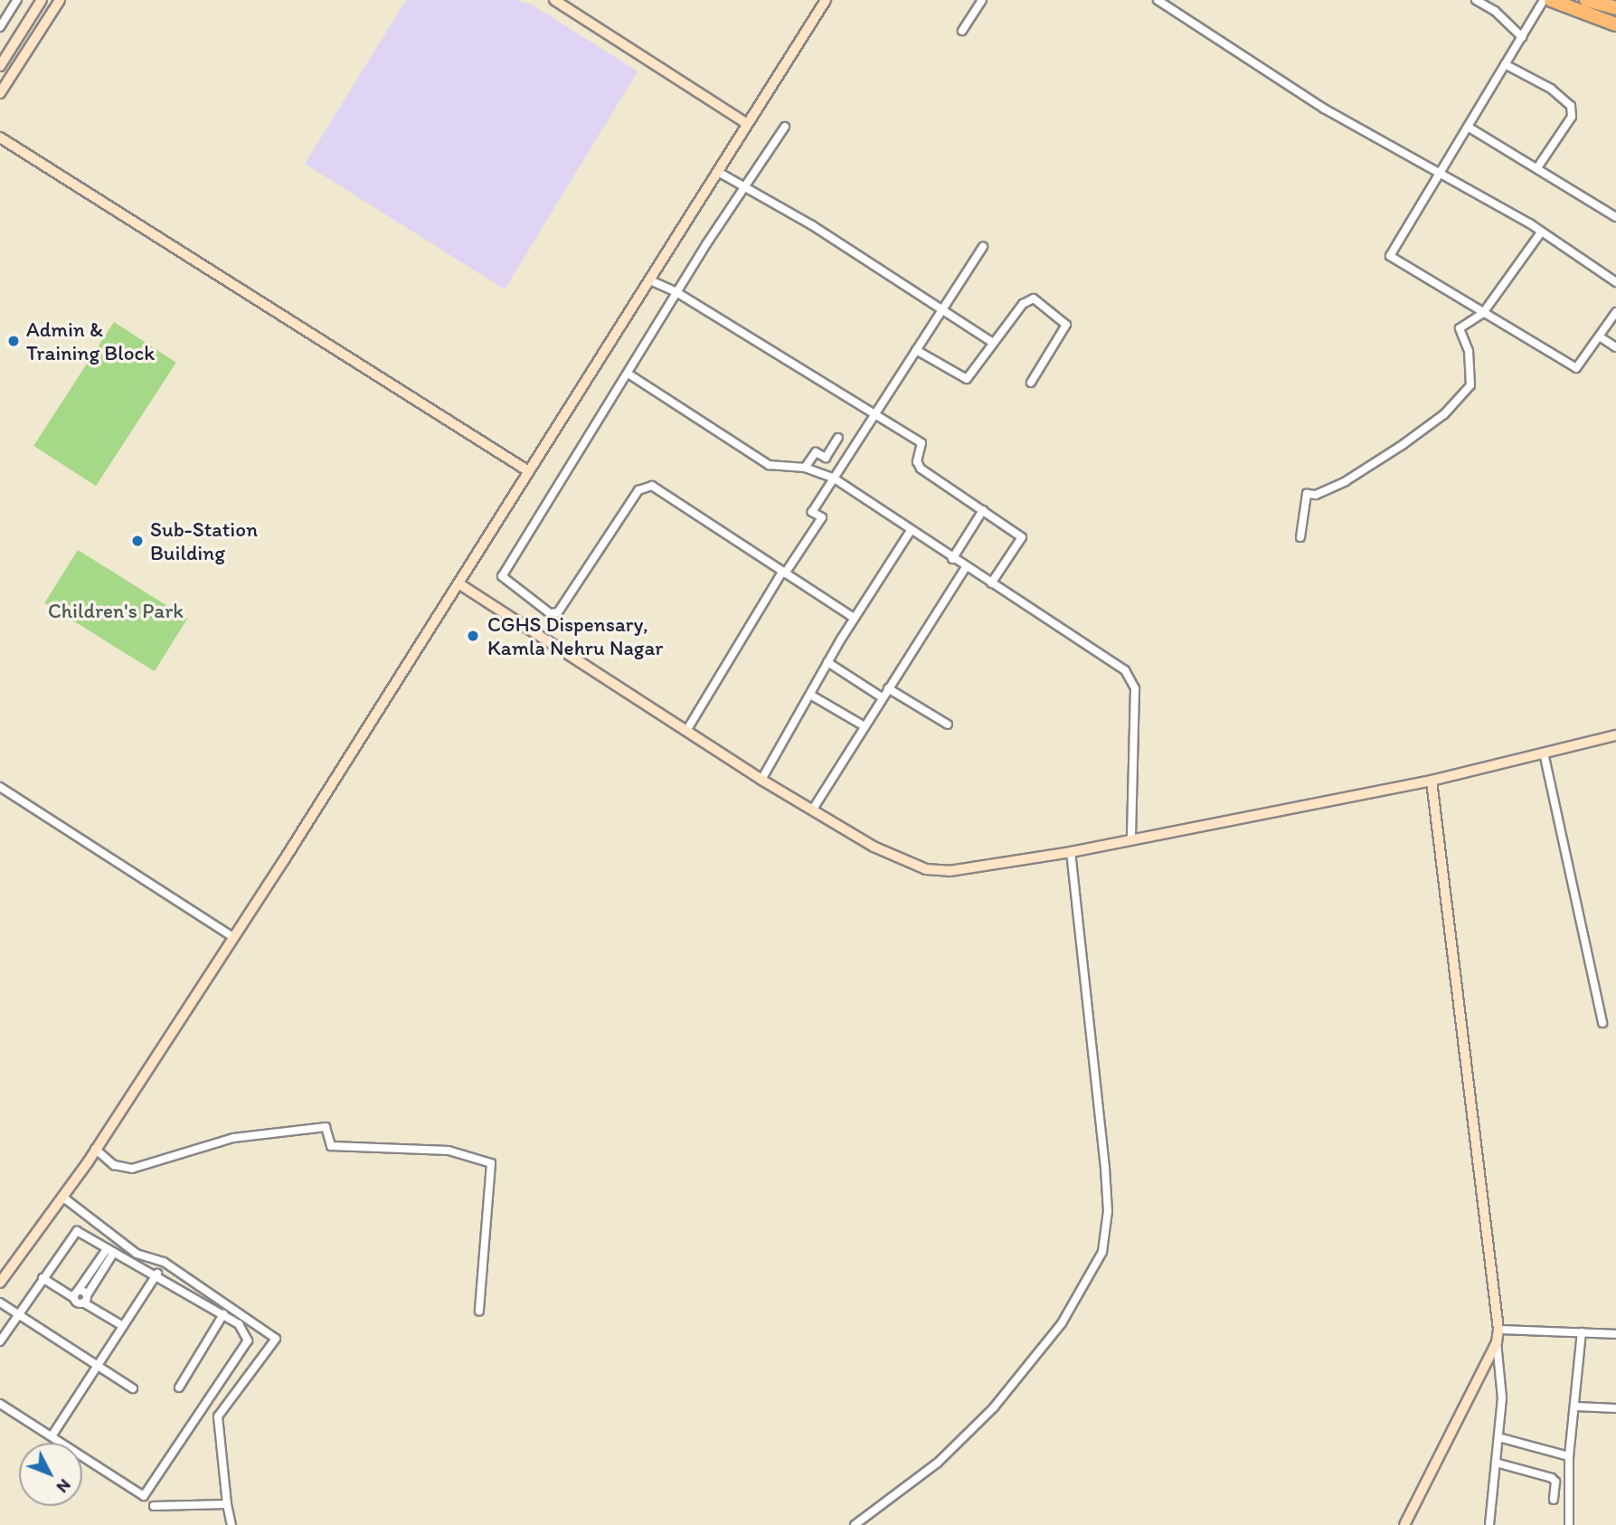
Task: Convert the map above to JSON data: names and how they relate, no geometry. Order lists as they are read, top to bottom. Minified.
{"parks":["Children's Park"],"places":["Admin & Training Block","Sub-Station Building","CGHS Dispensary, Kamla Nehru Nagar"],"north":"bottom right"}
